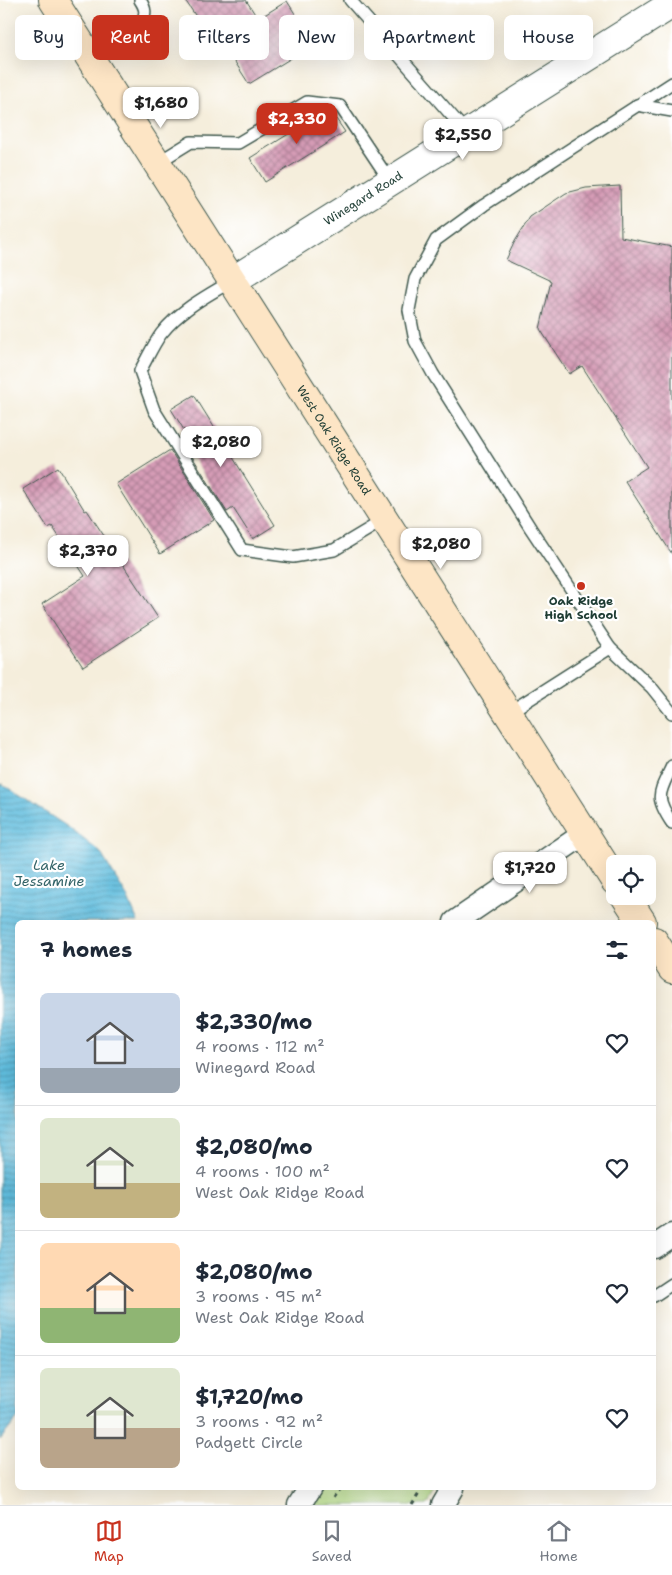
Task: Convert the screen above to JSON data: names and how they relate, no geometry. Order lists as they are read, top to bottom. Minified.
{"streets":{"main road":["West Oak Ridge Road"],"street":["Winegard Road"]},"crossings":[["Winegard Road","West Oak Ridge Road"]],"water":["Lake Jessamine"],"places":["Oak Ridge High School"],"page":{"chip":["Buy","Rent","Filters","New","Apartment","House"],"price":["$1,680","$2,330","$2,550","$2,080","$2,080","$2,370","$1,720"],"heading":"7 homes","list":[{"name":"$2,330/mo","note":"4 rooms · 112 m² · Winegard Road"},{"name":"$2,080/mo","note":"4 rooms · 100 m² · West Oak Ridge Road"},{"name":"$2,080/mo","note":"3 rooms · 95 m² · West Oak Ridge Road"},{"name":"$1,720/mo","note":"3 rooms · 92 m² · Padgett Circle"}],"tabs":["Map","Saved","Home"]}}
